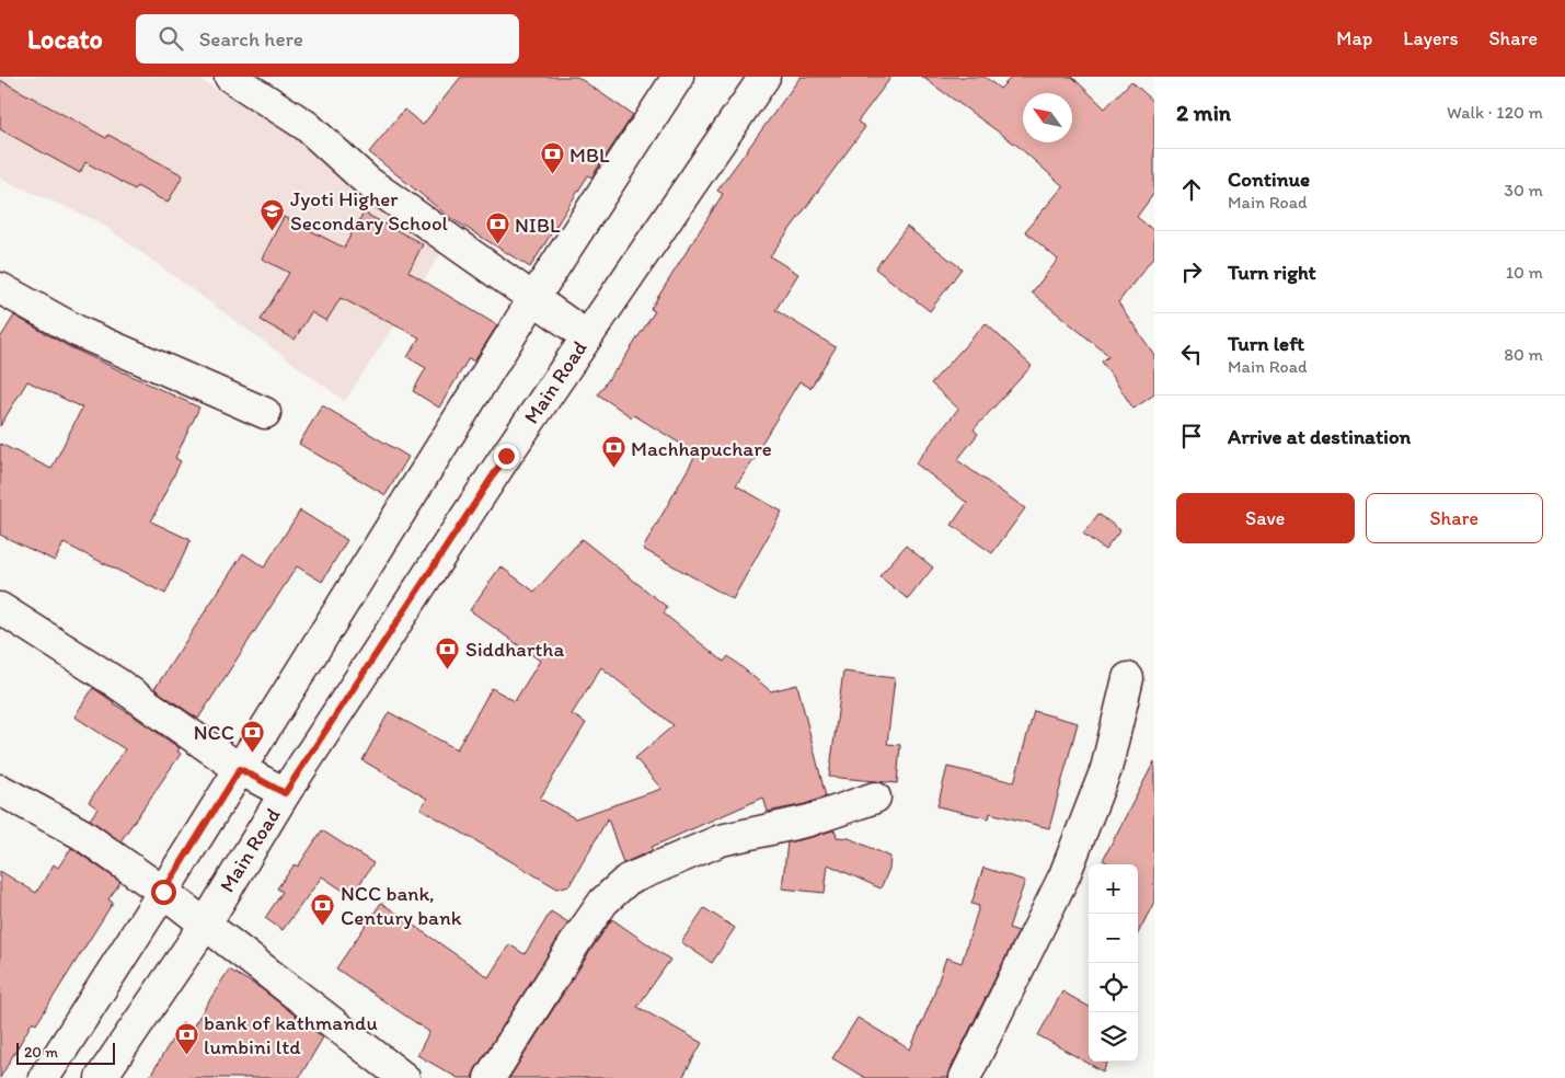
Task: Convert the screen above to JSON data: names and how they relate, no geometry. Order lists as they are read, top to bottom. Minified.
{"streets":{"main road":["Main Road"]},"places":{"bank":["MBL","NIBL","Machhapuchare","Siddhartha","NCC","NCC bank, Century bank","bank of kathmandu lumbini ltd"],"school or university":["Jyoti Higher Secondary School"]},"scale_bar":"20 m","north":"top left","page":{"header":"Locato","search":"Search here","nav":["Map","Layers","Share"],"heading":["2 min","Walk · 120 m"],"list":[["Continue","Main Road","30 m"],["Turn right","10 m"],["Turn left","Main Road","80 m"],"Arrive at destination"],"buttons":["Save","Share"],"map_buttons":["+","−"],"scale":"20 m"}}
